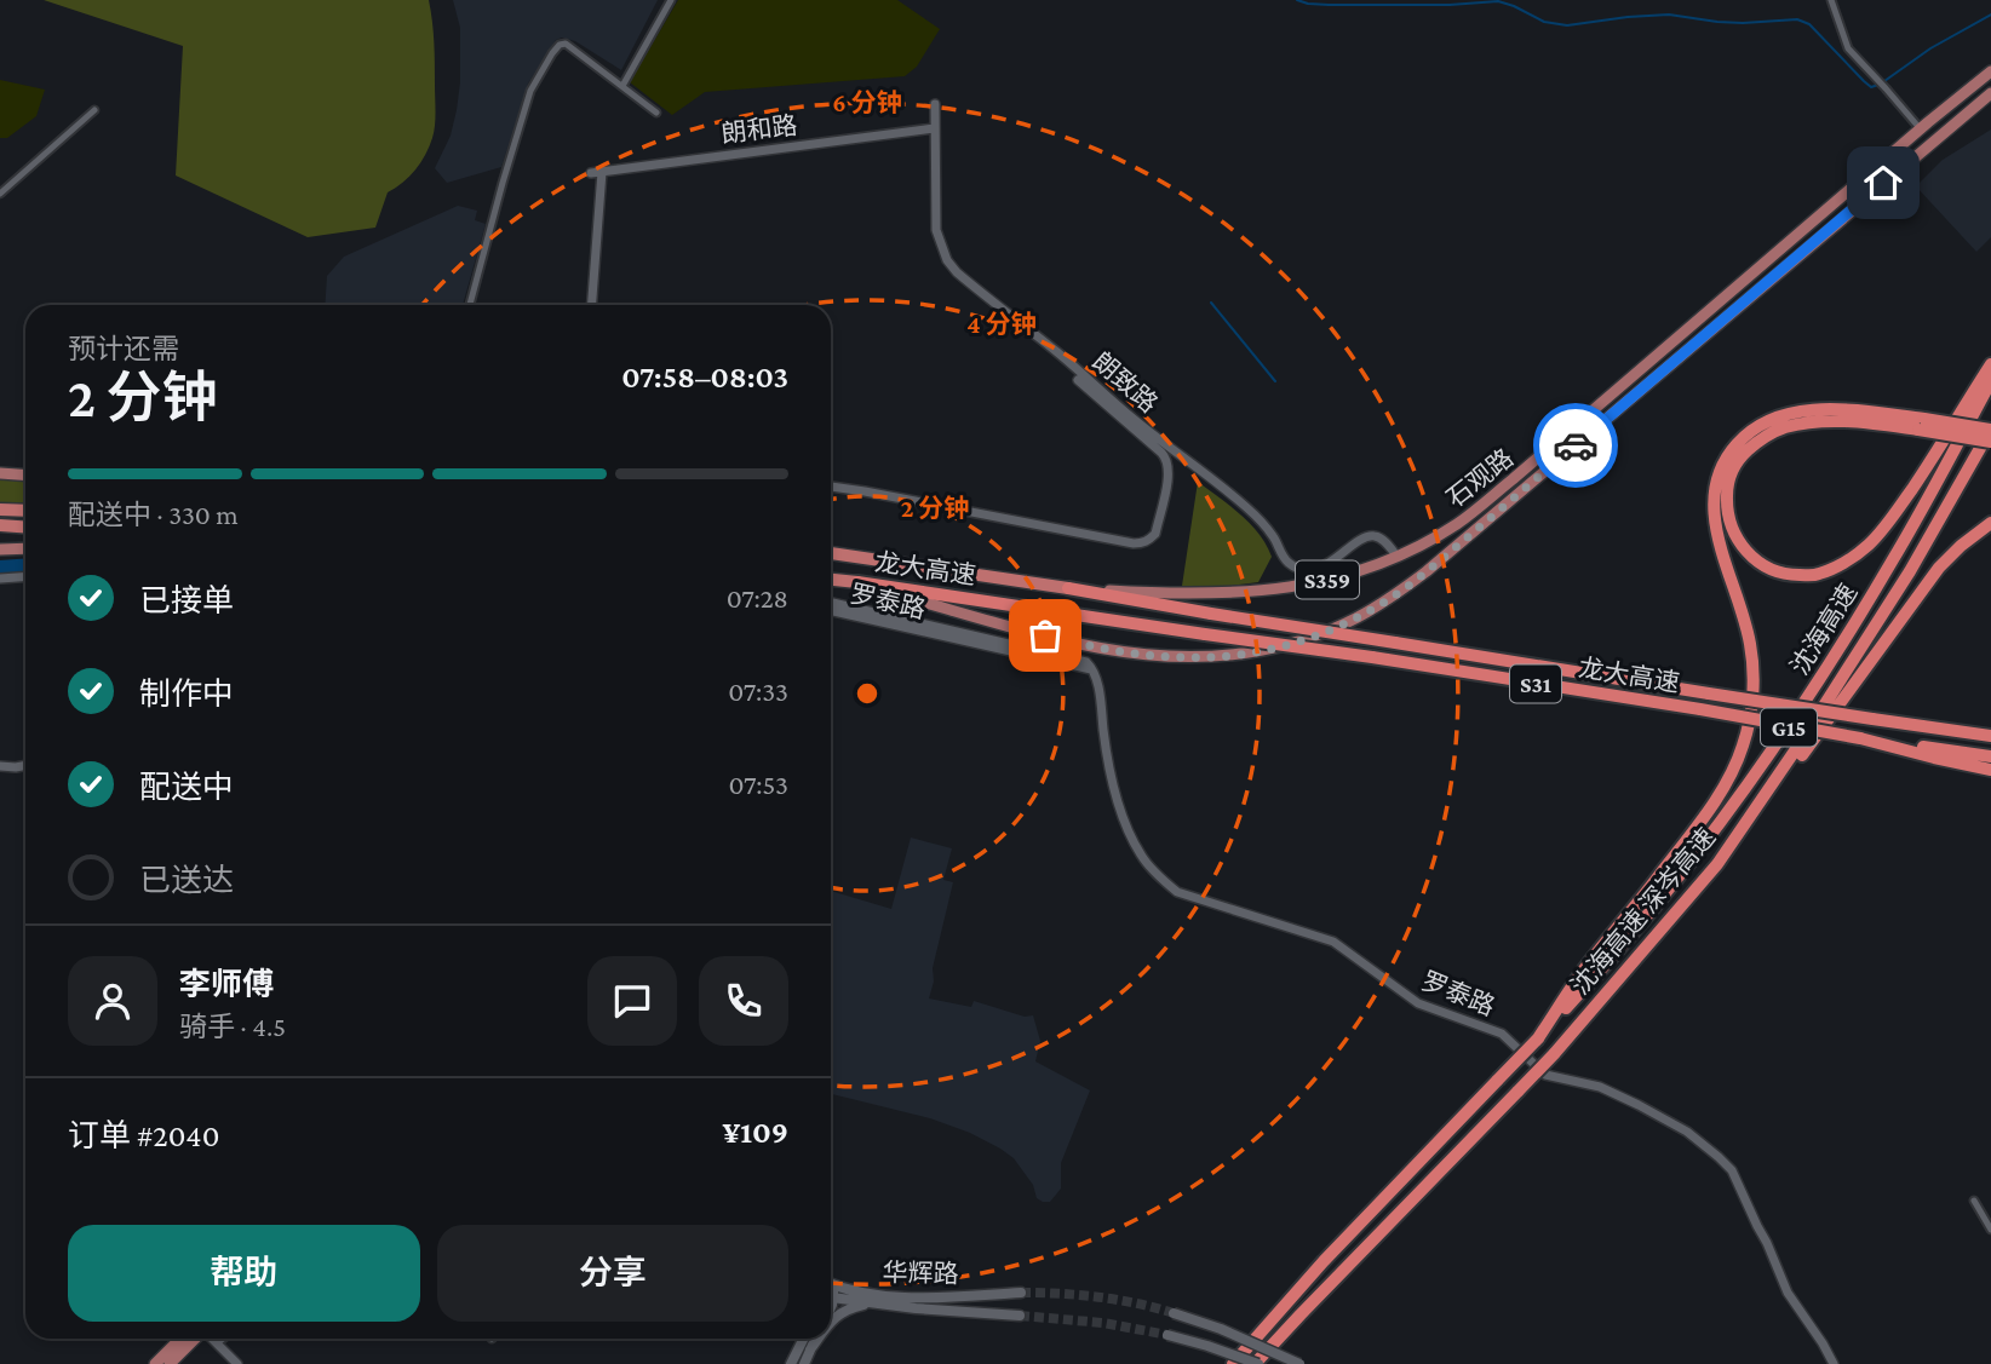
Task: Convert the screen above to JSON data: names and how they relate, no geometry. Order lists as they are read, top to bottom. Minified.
{"streets":{"highway":["龙大高速","沈海高速","S31","G15","沈海高速 深岑高速"],"main road":["石观路","S359","华辉路"],"street":["朗和路","朗致路","罗泰路"]},"crossings":[["朗和路","朗致路"],["朗致路","石观路"],["石观路","龙大高速"],["石观路","S31"],["龙大高速","S31"],["沈海高速","G15"]],"page":{"heading":["2 分钟","预计还需","07:58–08:03"],"panel":["李师傅","骑手 · 4.5","订单 #2040","¥109"],"bar":"配送中 · 330 m","list":[["已接单","07:28"],["制作中","07:33"],["配送中","07:53"],"已送达"],"buttons":["帮助","分享"]},"rings":["6 分钟","4 分钟","2 分钟"]}
